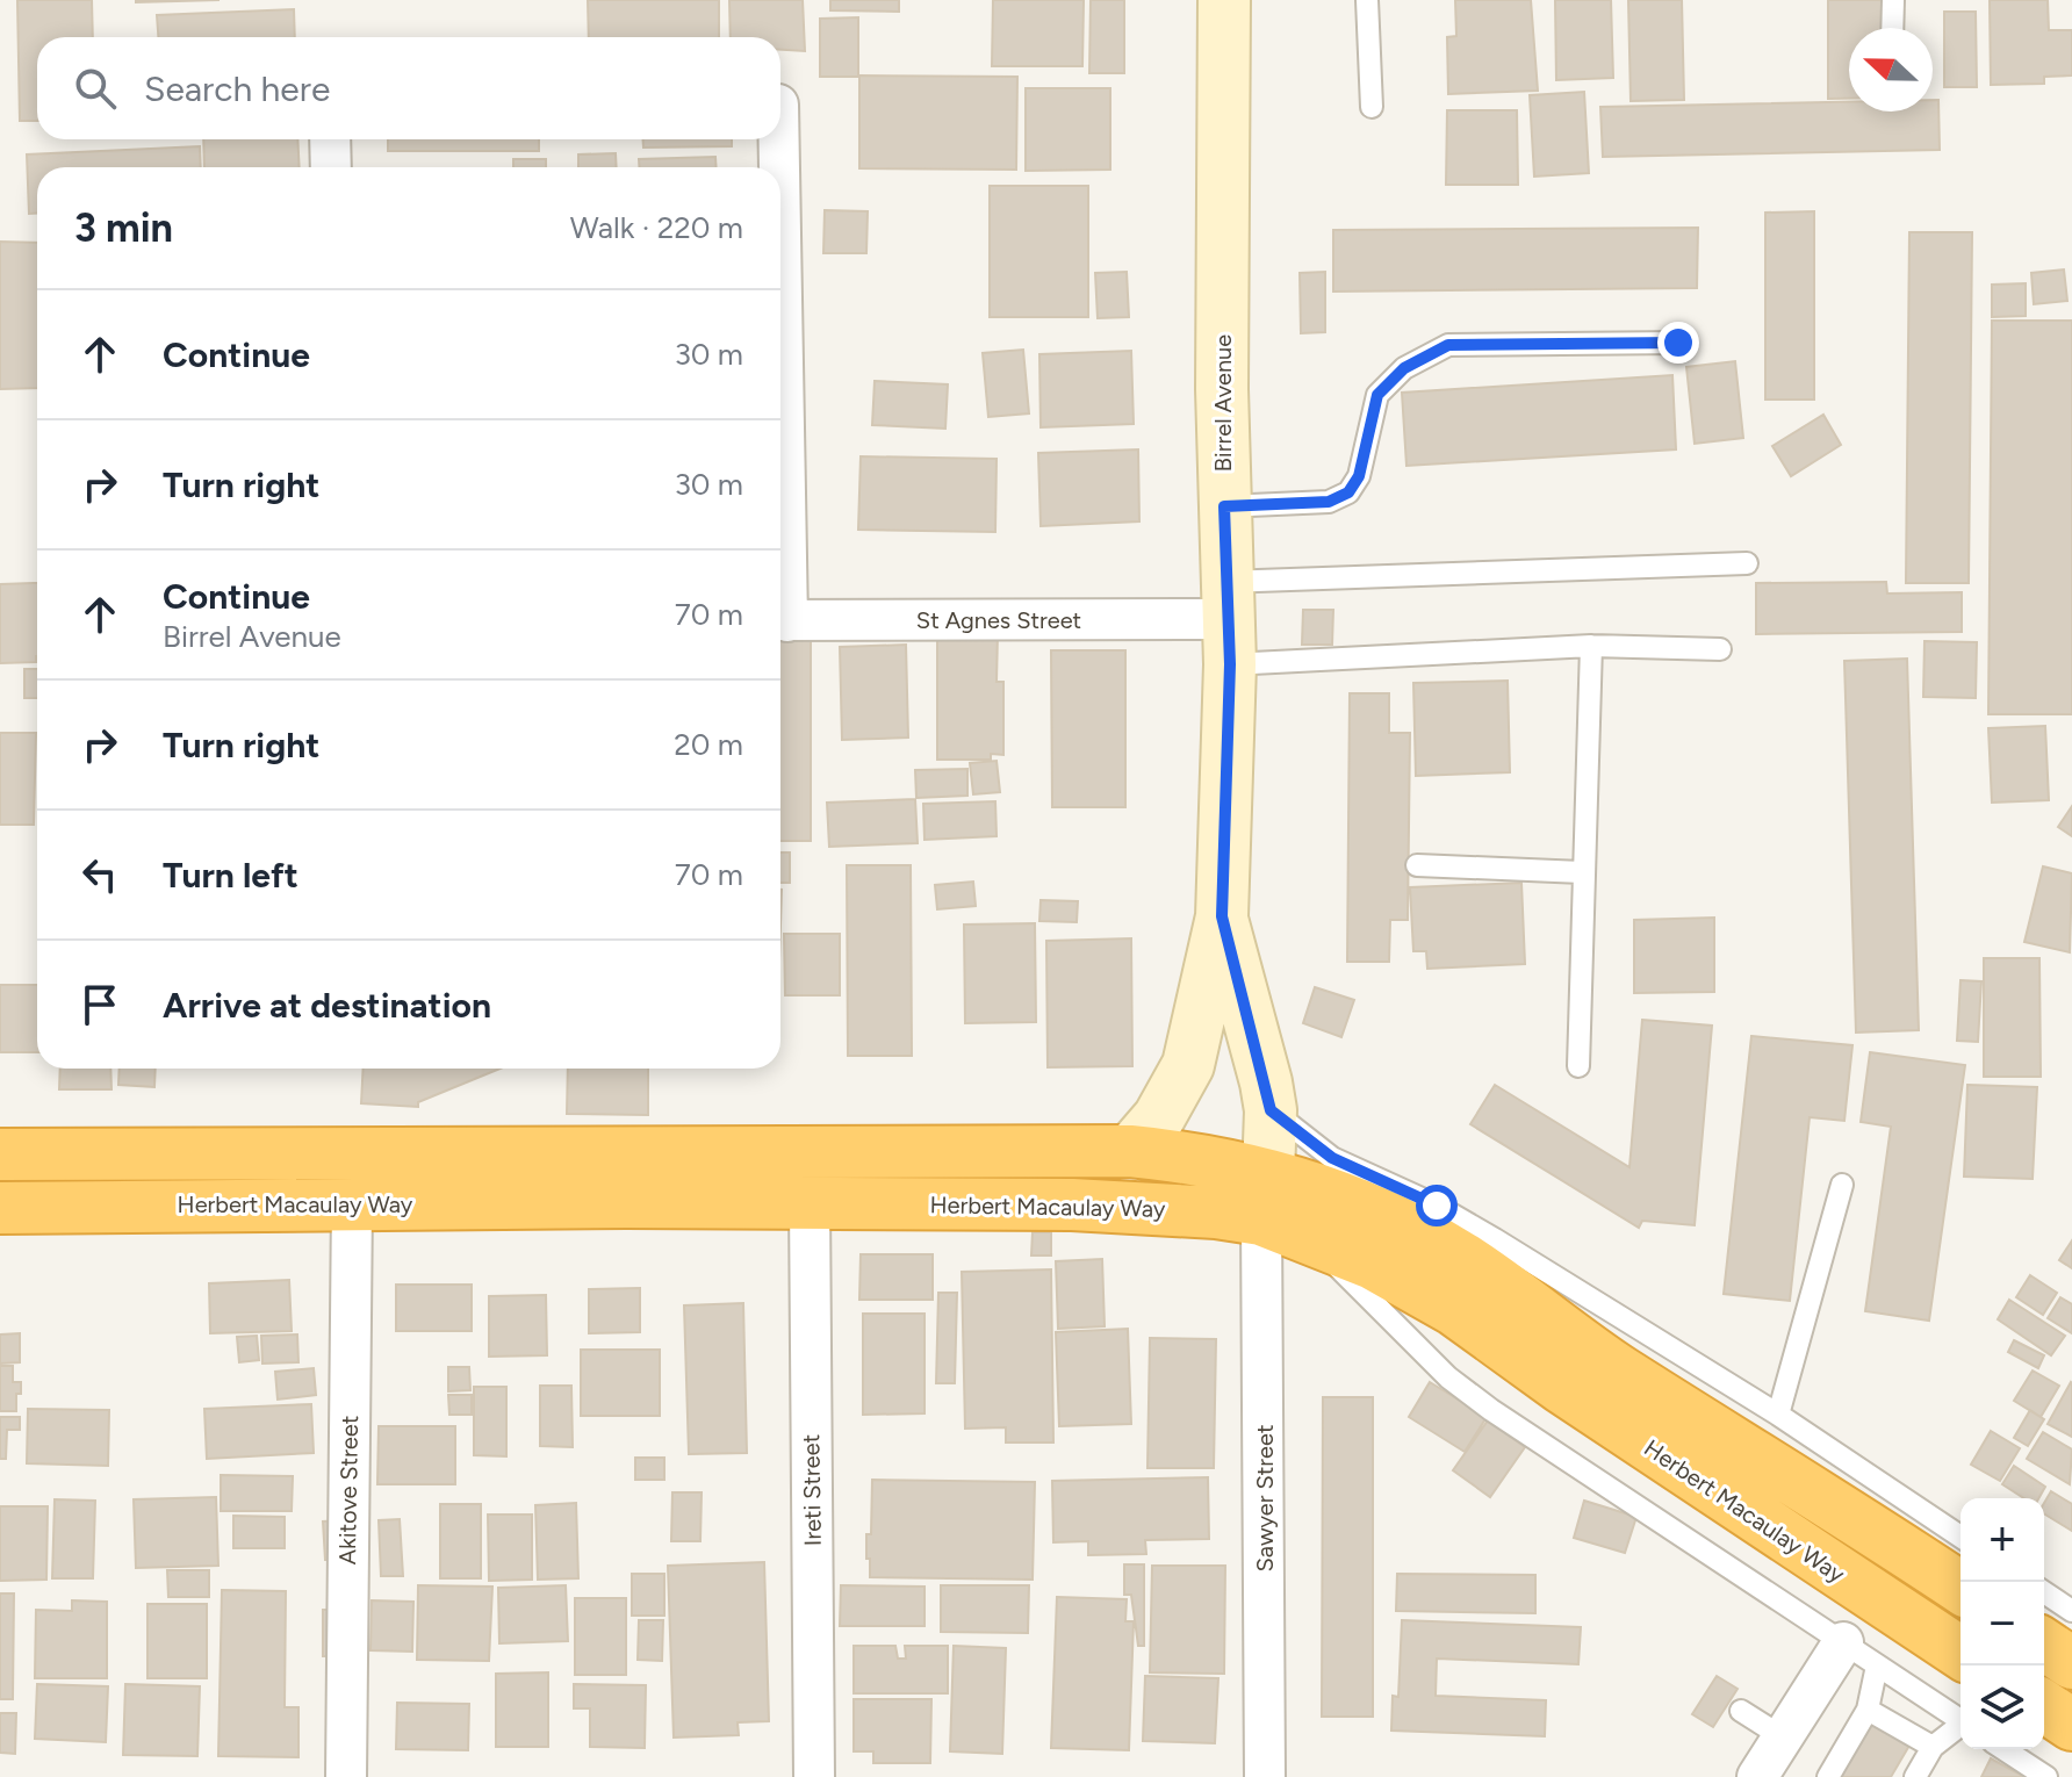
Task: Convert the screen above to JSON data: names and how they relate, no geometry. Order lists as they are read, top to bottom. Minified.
{"streets":{"highway":["Herbert Macaulay Way"],"street":["Birrel Avenue","St Agnes Street","Akitove Street","Ireti Street","Sawyer Street"]},"crossings":[["Birrel Avenue","St Agnes Street"],["Herbert Macaulay Way","Akitove Street"],["Herbert Macaulay Way","Ireti Street"],["Herbert Macaulay Way","Sawyer Street"]],"north":"left","page":{"search":"Search here","heading":["3 min","Walk · 220 m"],"list":[["Continue","30 m"],["Turn right","30 m"],["Continue","Birrel Avenue","70 m"],["Turn right","20 m"],["Turn left","70 m"],"Arrive at destination"],"map_buttons":["+","−"]}}
